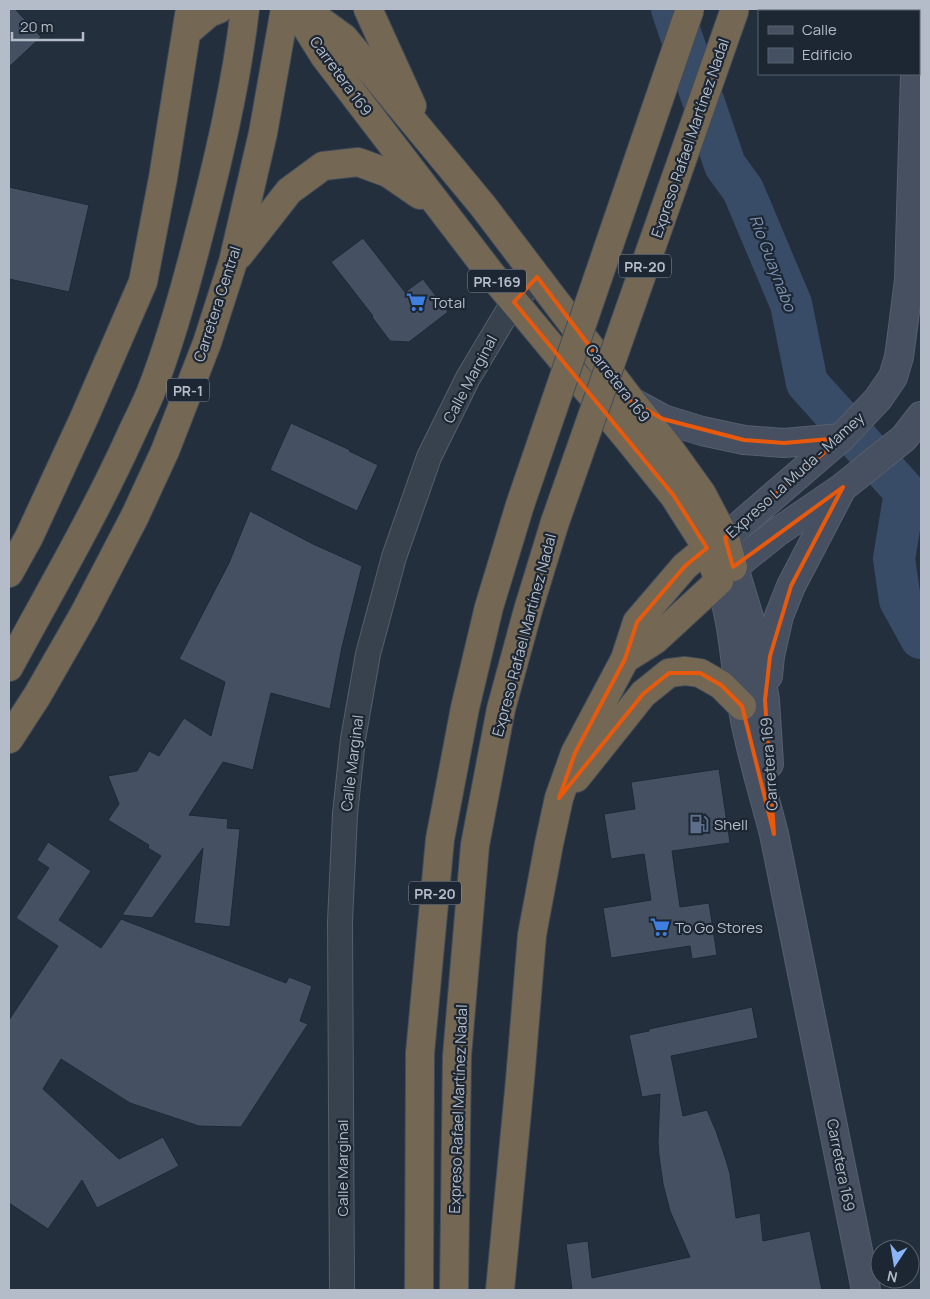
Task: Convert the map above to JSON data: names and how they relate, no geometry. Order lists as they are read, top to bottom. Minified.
{"streets":{"highway":["Carretera 169","Expreso Rafael Martínez Nadal","PR-20","PR-169","Carretera Central","PR-1"],"main road":["Expreso La Muda - Mamey"],"street":["Calle Marginal"]},"crossings":[["Carretera 169","Calle Marginal"],["Carretera 169","Expreso La Muda - Mamey"]],"water":["Río Guaynabo"],"places":{"supermarket":["Total","To Go Stores"],"fuel station":["Shell"]},"legend":["Calle","Edificio"],"scale_bar":"20 m","north":"bottom"}
